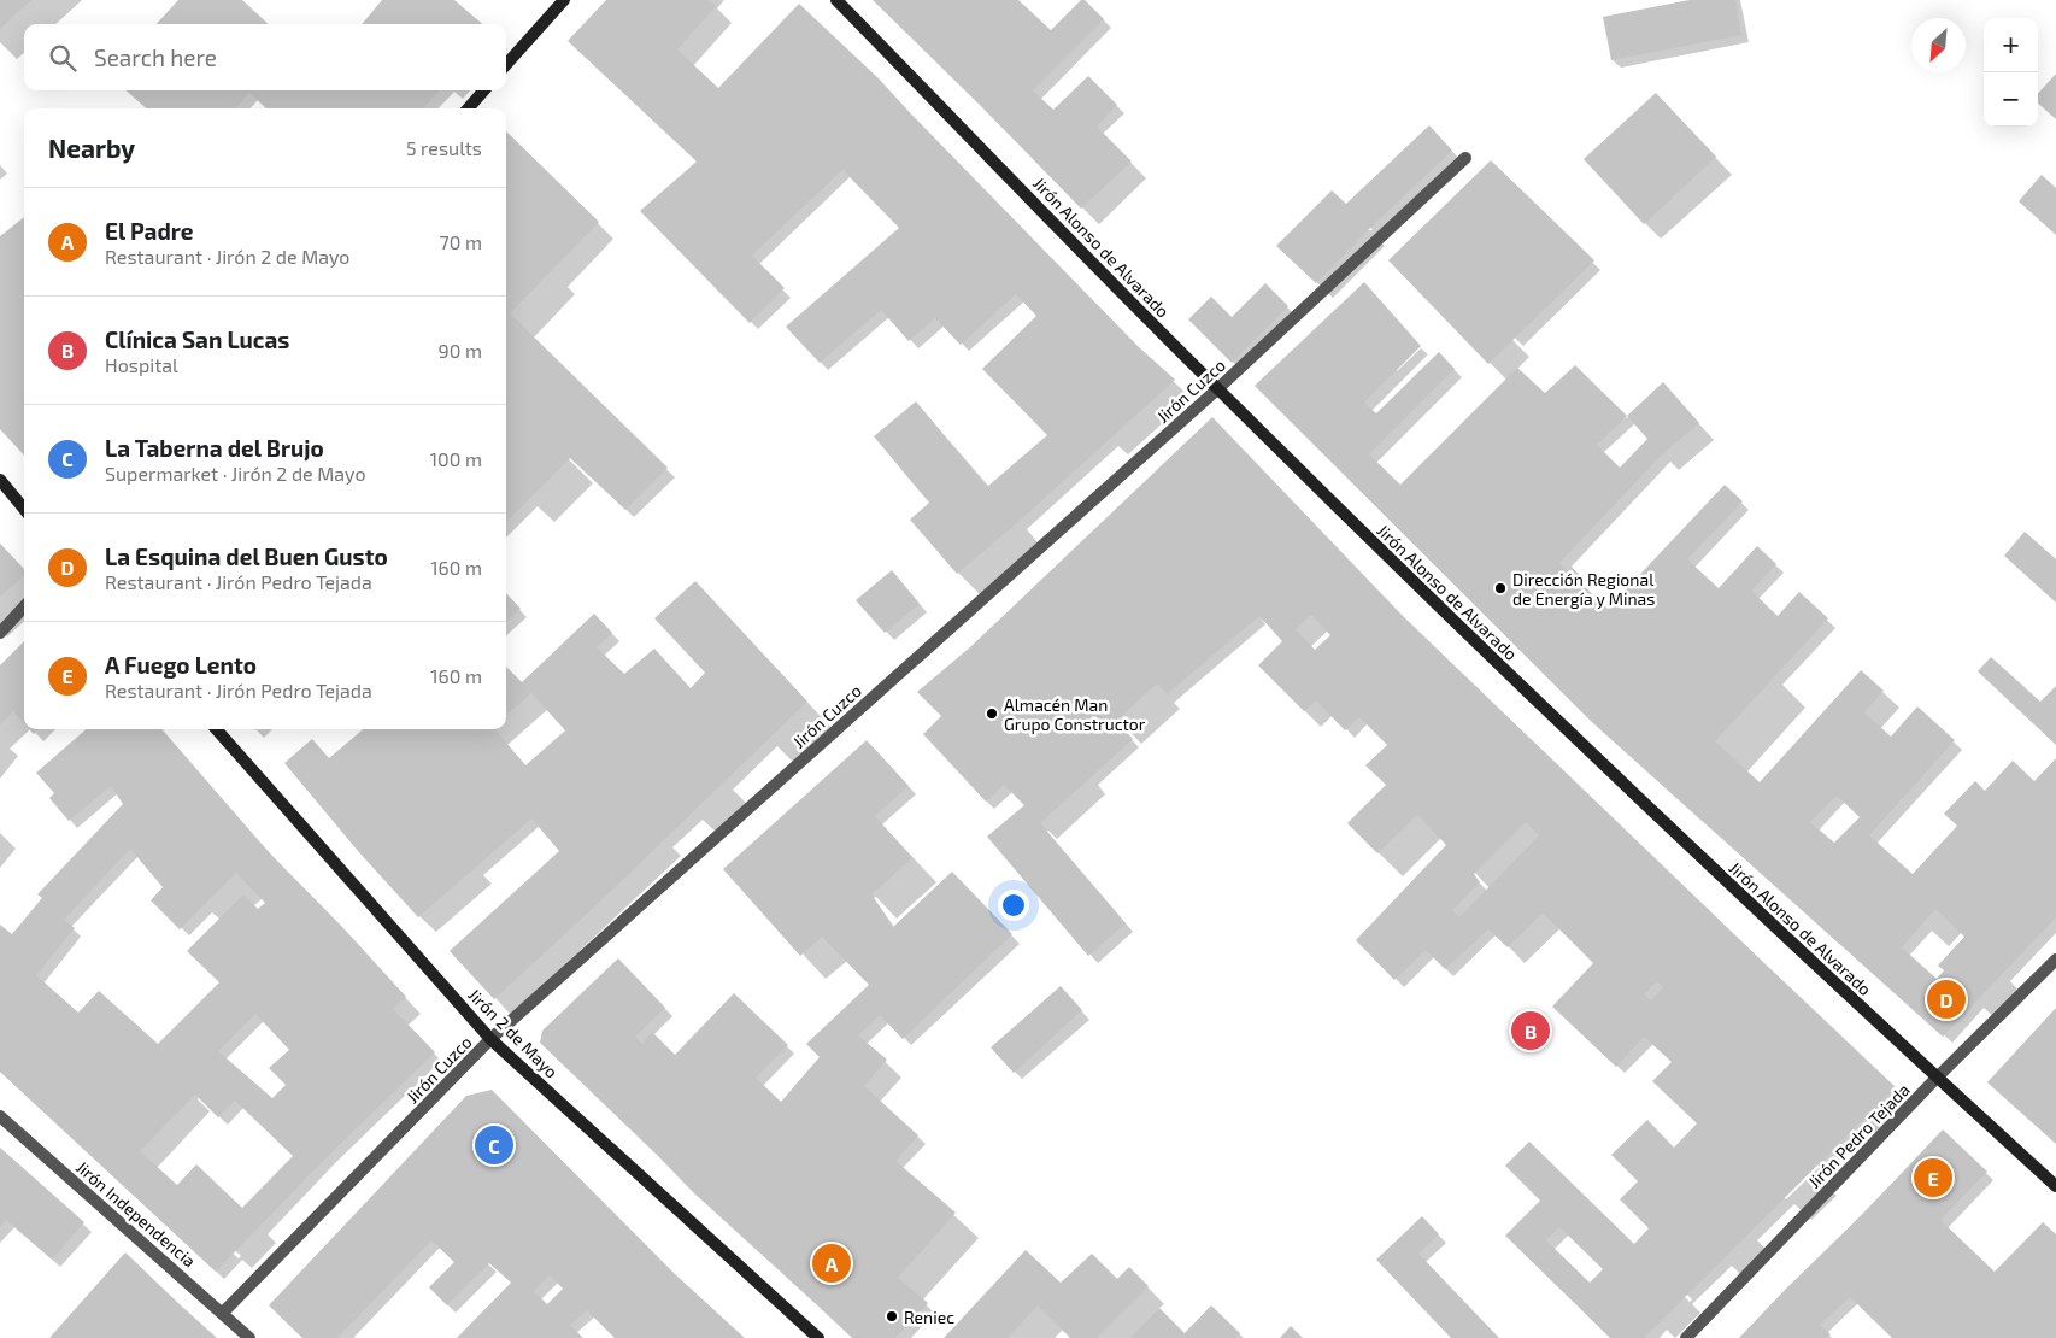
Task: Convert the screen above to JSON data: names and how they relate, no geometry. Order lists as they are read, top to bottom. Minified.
{"streets":{"main road":["Jirón Alonso de Alvarado","Jirón 2 de Mayo"],"street":["Jirón Cuzco","Jirón Pedro Tejada","Jirón Independencia"]},"crossings":[["Jirón Alonso de Alvarado","Jirón Cuzco"],["Jirón Alonso de Alvarado","Jirón Pedro Tejada"],["Jirón Cuzco","Jirón 2 de Mayo"],["Jirón Cuzco","Jirón Independencia"]],"places":["Dirección Regional de Energía y Minas","Almacén Man Grupo Constructor","Reniec"],"north":"bottom left","page":{"map_buttons":["+","−"],"search":"Search here","heading":["Nearby","5 results"],"list":[{"mark":"A","name":"El Padre","note":"Restaurant · Jirón 2 de Mayo","value":"70 m"},{"mark":"B","name":"Clínica San Lucas","note":"Hospital","value":"90 m"},{"mark":"C","name":"La Taberna del Brujo","note":"Supermarket · Jirón 2 de Mayo","value":"100 m"},{"mark":"D","name":"La Esquina del Buen Gusto","note":"Restaurant · Jirón Pedro Tejada","value":"160 m"},{"mark":"E","name":"A Fuego Lento","note":"Restaurant · Jirón Pedro Tejada","value":"160 m"}],"pins":["D","B","C","E","A"]}}
